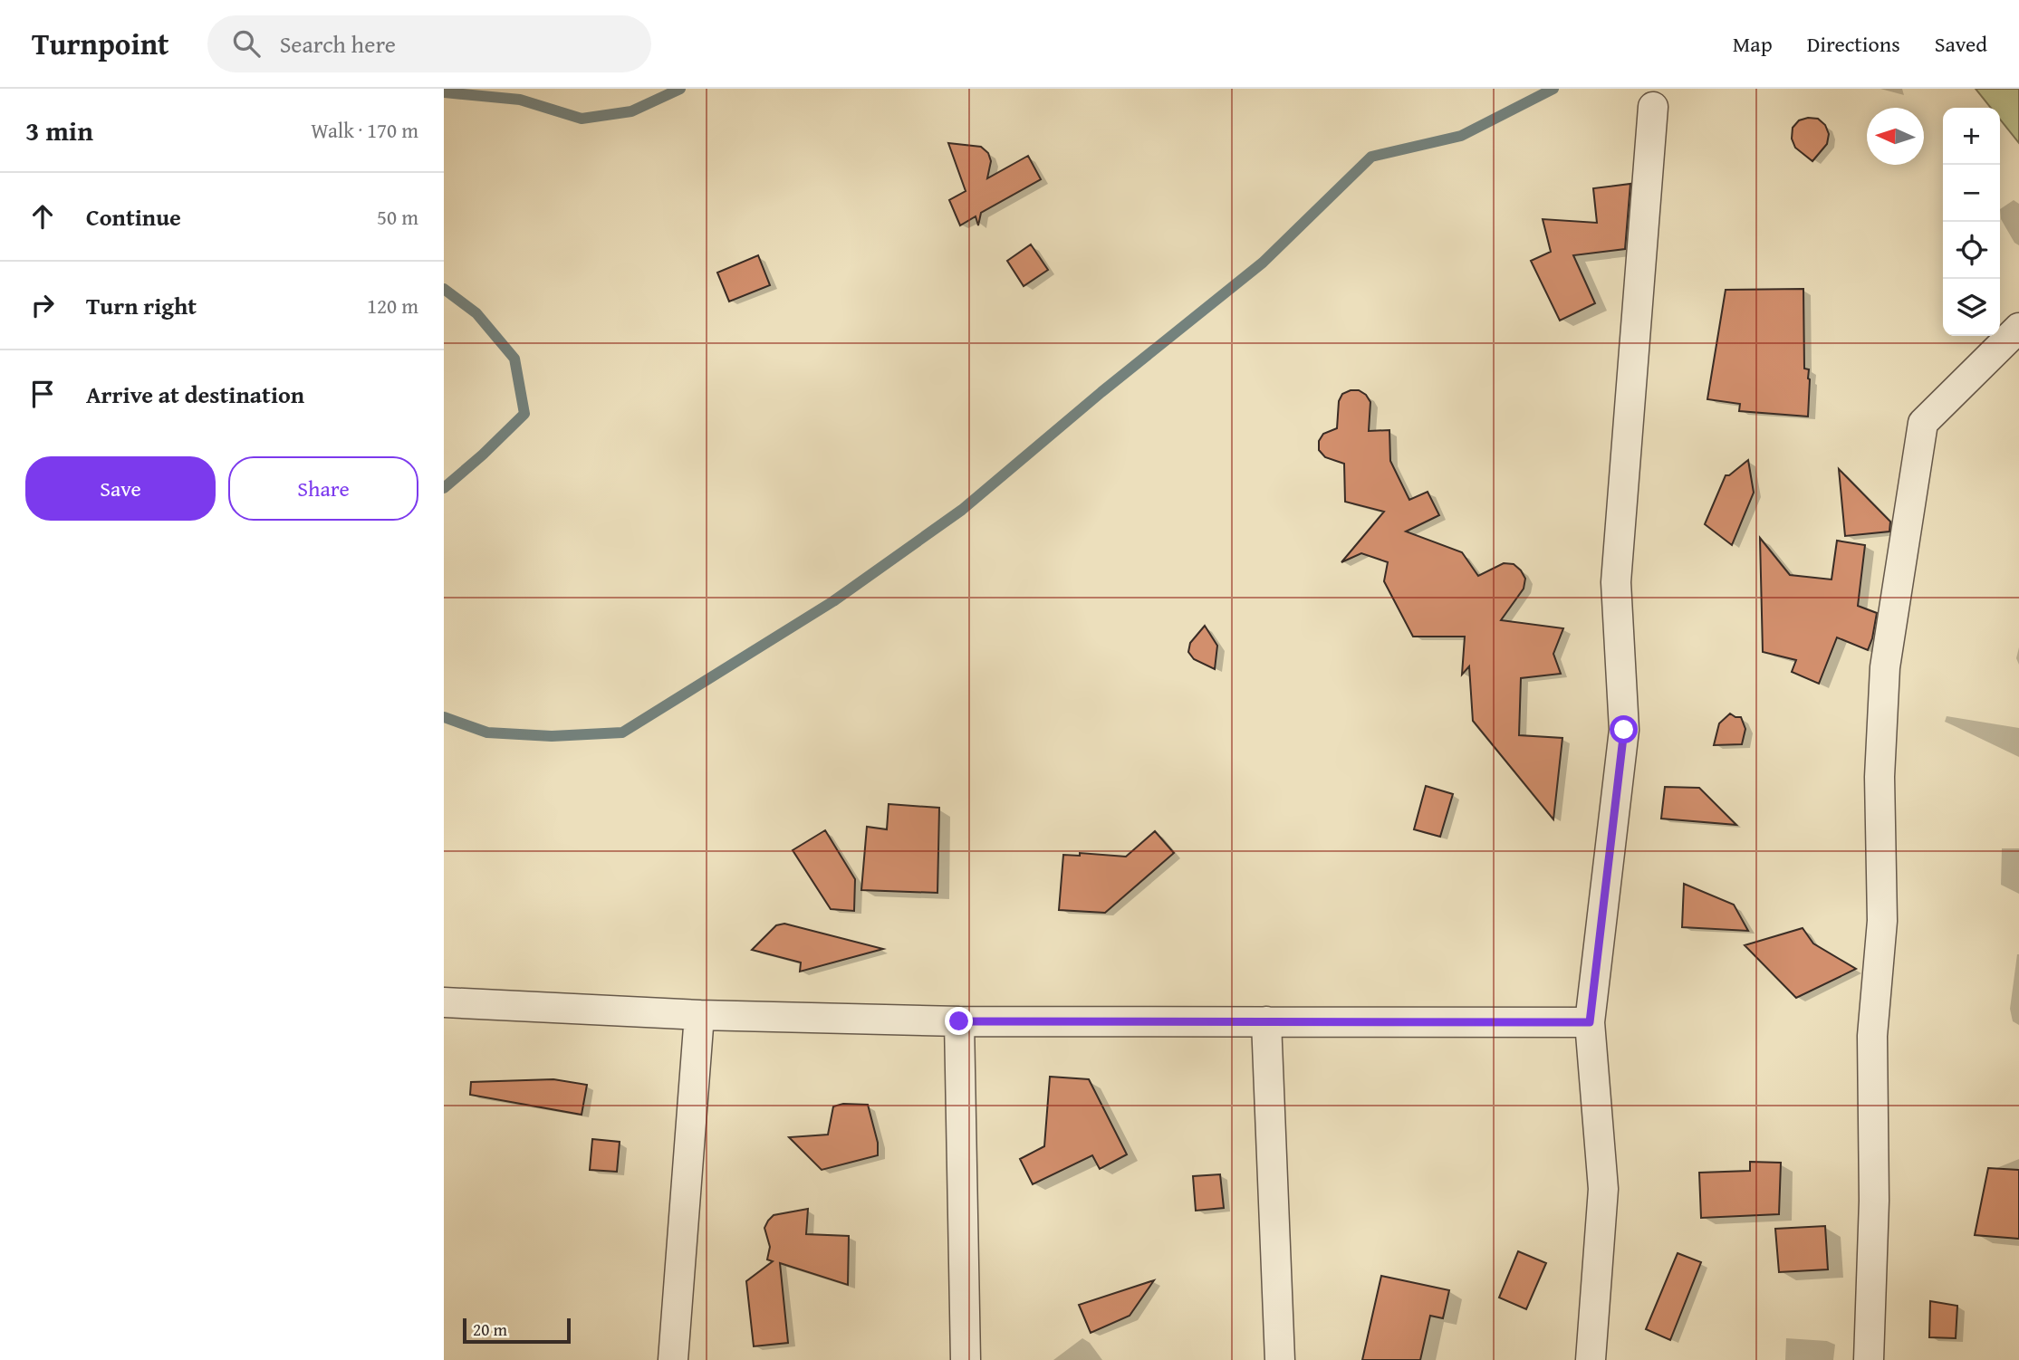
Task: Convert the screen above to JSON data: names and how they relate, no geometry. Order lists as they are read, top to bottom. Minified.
{"scale_bar":"20 m","north":"left","page":{"header":"Turnpoint","search":"Search here","nav":["Map","Directions","Saved"],"heading":["3 min","Walk · 170 m"],"map_buttons":["+","−"],"list":[["Continue","50 m"],["Turn right","120 m"],"Arrive at destination"],"buttons":["Save","Share"],"scale":"20 m"}}
